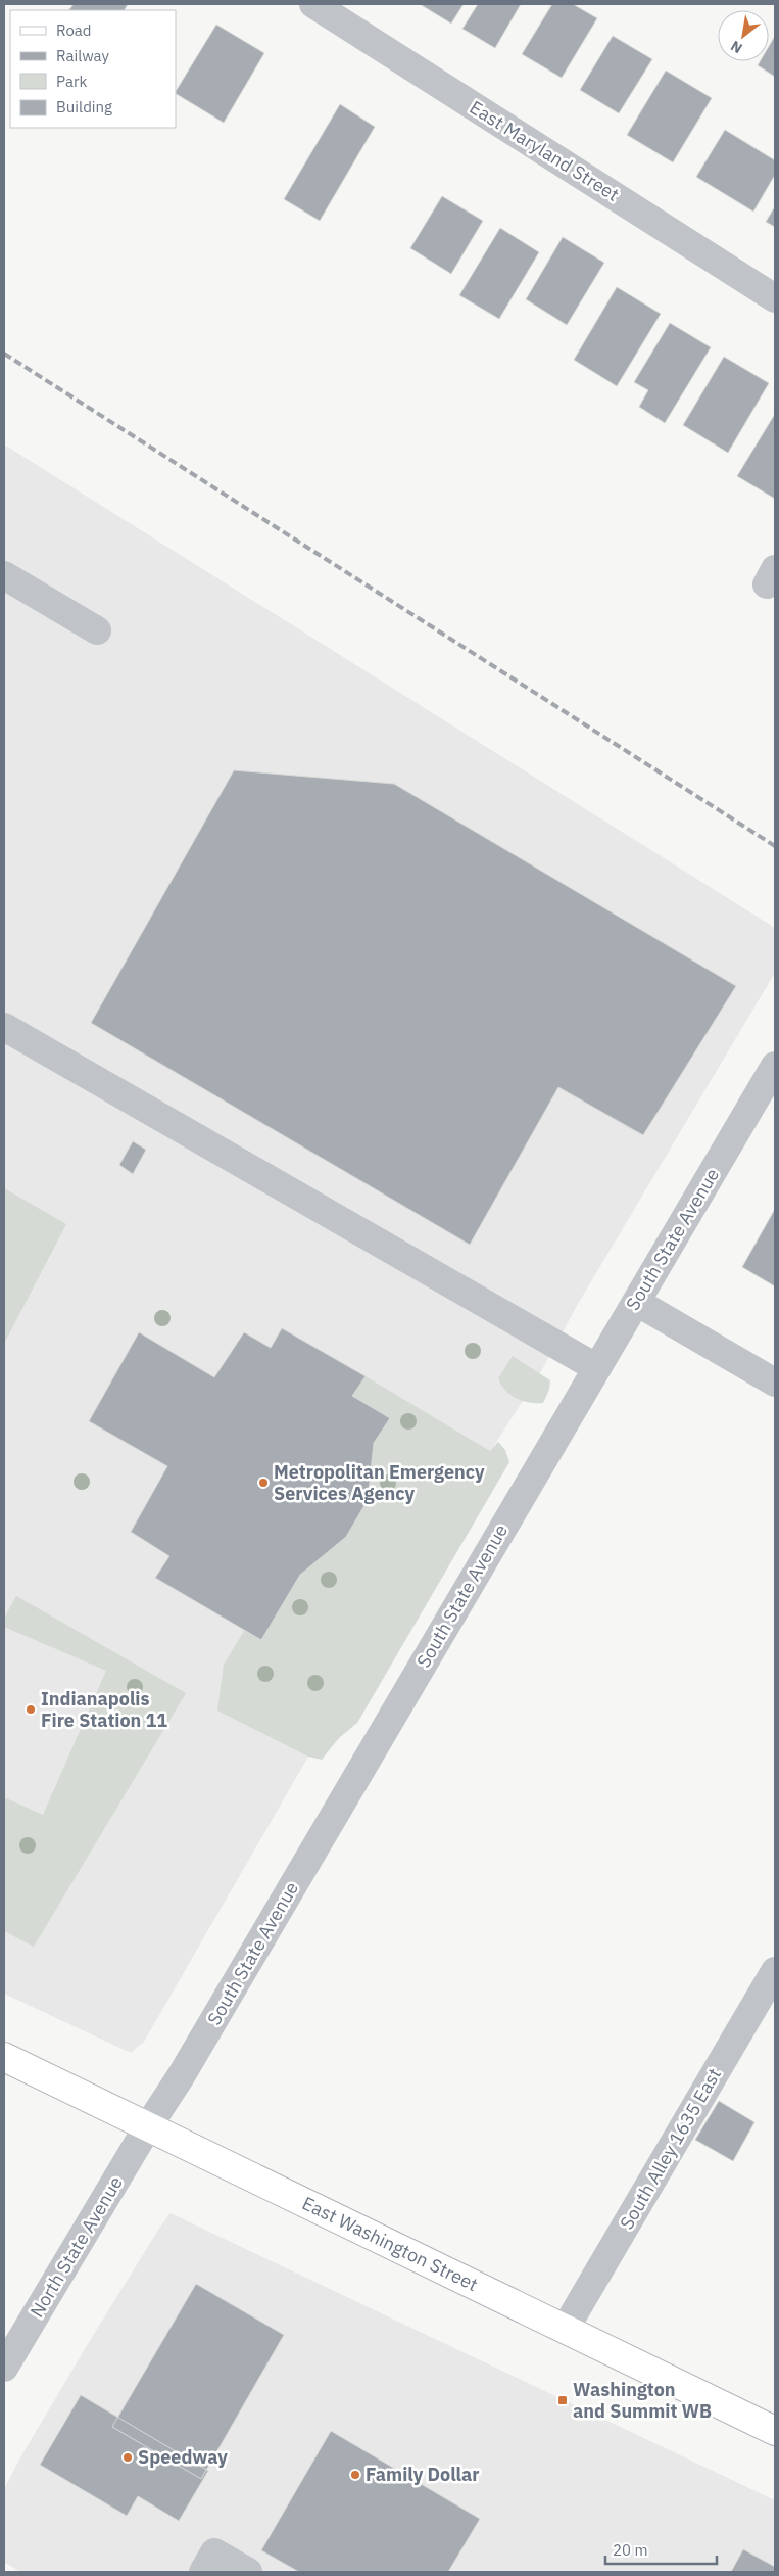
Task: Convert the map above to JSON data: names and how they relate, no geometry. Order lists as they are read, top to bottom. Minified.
{"streets":{"main road":["East Washington Street"],"street":["East Maryland Street","South State Avenue","South Alley 1635 East","North State Avenue"]},"crossings":[["South State Avenue","East Washington Street"],["South State Avenue","North State Avenue"],["South Alley 1635 East","East Washington Street"],["East Washington Street","North State Avenue"]],"places":{"other":["Metropolitan Emergency Services Agency","Indianapolis Fire Station 11","Speedway","Family Dollar"],"transit":["Washington and Summit WB"]},"legend":["Road","Railway","Park","Building"],"scale_bar":"20 m","north":"bottom left"}
